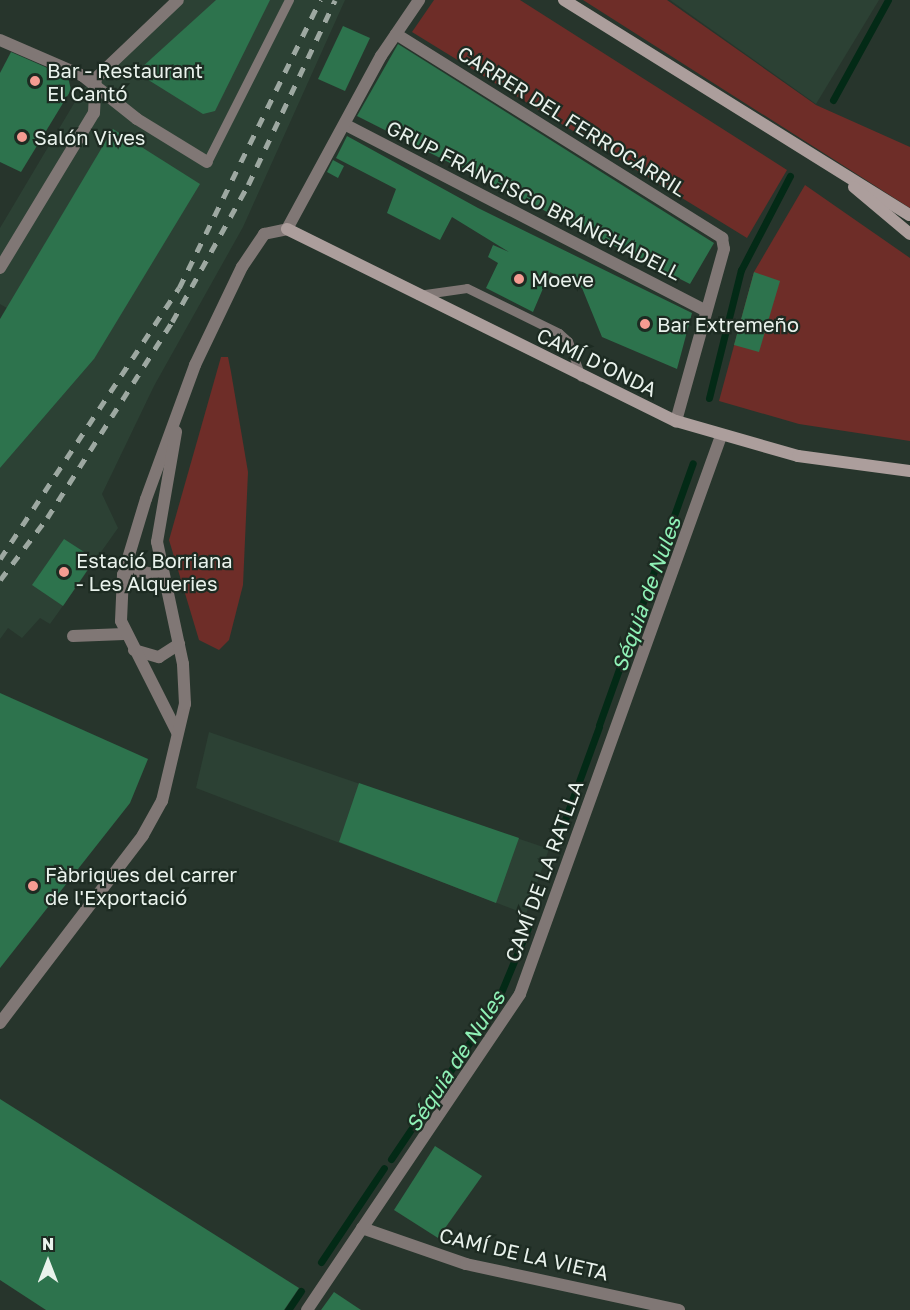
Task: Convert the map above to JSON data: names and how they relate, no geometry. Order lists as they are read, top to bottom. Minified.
{"streets":{"street":["CARRER DEL FERROCARRIL","GRUP FRANCISCO BRANCHADELL","CAMÍ D'ONDA","CAMÍ DE LA RATLLA","CAMÍ DE LA VIETA"]},"crossings":[["CARRER DEL FERROCARRIL","GRUP FRANCISCO BRANCHADELL"],["CAMÍ D'ONDA","CAMÍ DE LA RATLLA"],["CAMÍ DE LA RATLLA","CAMÍ DE LA VIETA"]],"water":["Séquia de Nules"],"places":["Bar - Restaurant El Cantó","Salón Vives","Moeve","Bar Extremeño","Estació Borriana - Les Alqueries","Fàbriques del carrer de l'Exportació"],"north":"top"}
